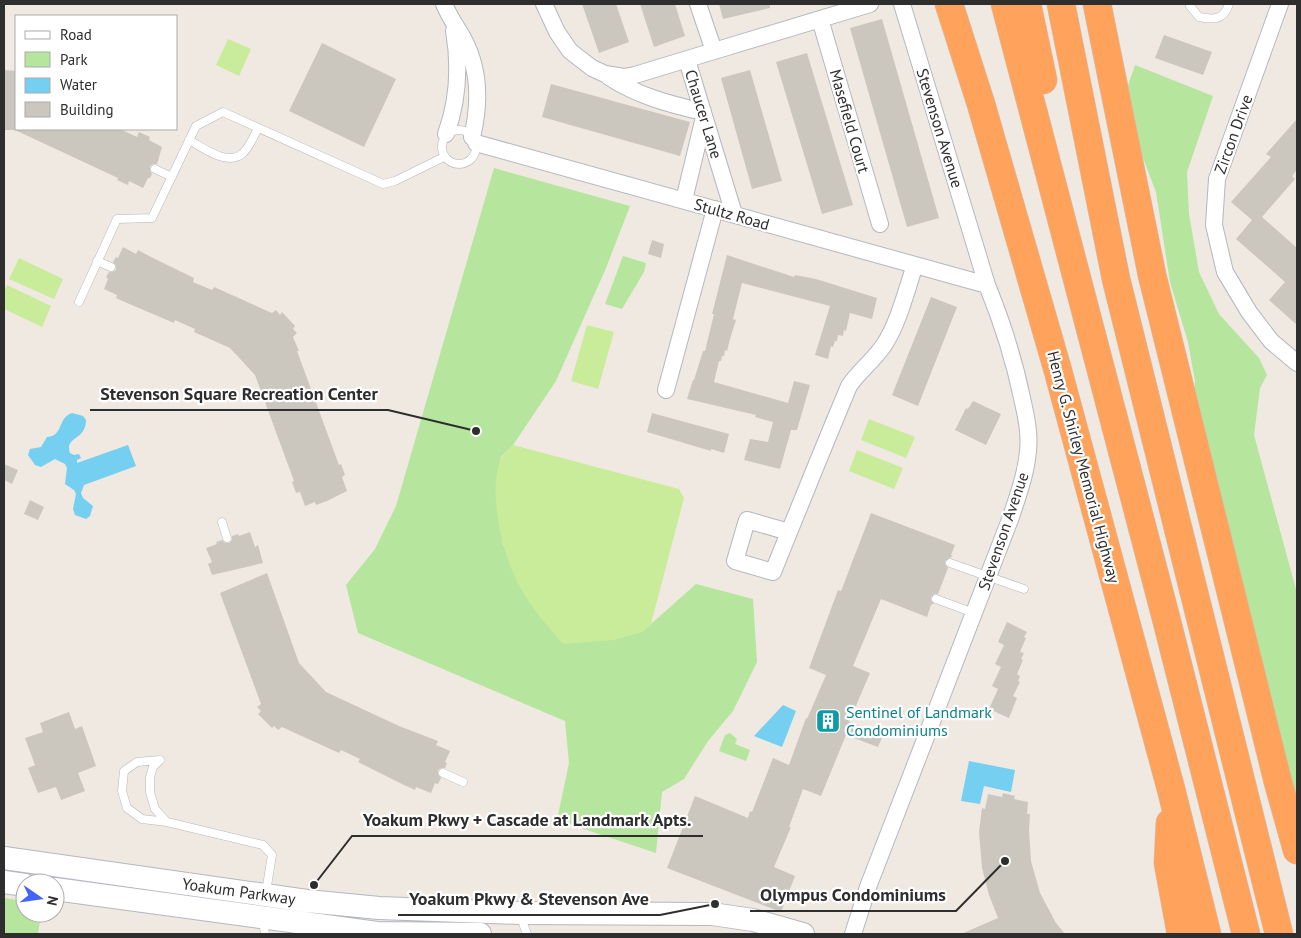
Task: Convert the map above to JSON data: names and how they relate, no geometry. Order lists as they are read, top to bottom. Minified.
{"streets":{"highway":["Henry G. Shirley Memorial Highway"],"street":["Chaucer Lane","Masefield Court","Stevenson Avenue","Zircon Drive","Stultz Road","Yoakum Parkway"]},"crossings":[["Chaucer Lane","Stultz Road"],["Stevenson Avenue","Stultz Road"]],"places":{"other":["Stevenson Square Recreation Center","Olympus Condominiums","Yoakum Pkwy + Cascade at Landmark Apts.","Yoakum Pkwy & Stevenson Ave"],"building":["Sentinel of Landmark Condominiums"]},"legend":["Road","Park","Water","Building"],"north":"right"}
